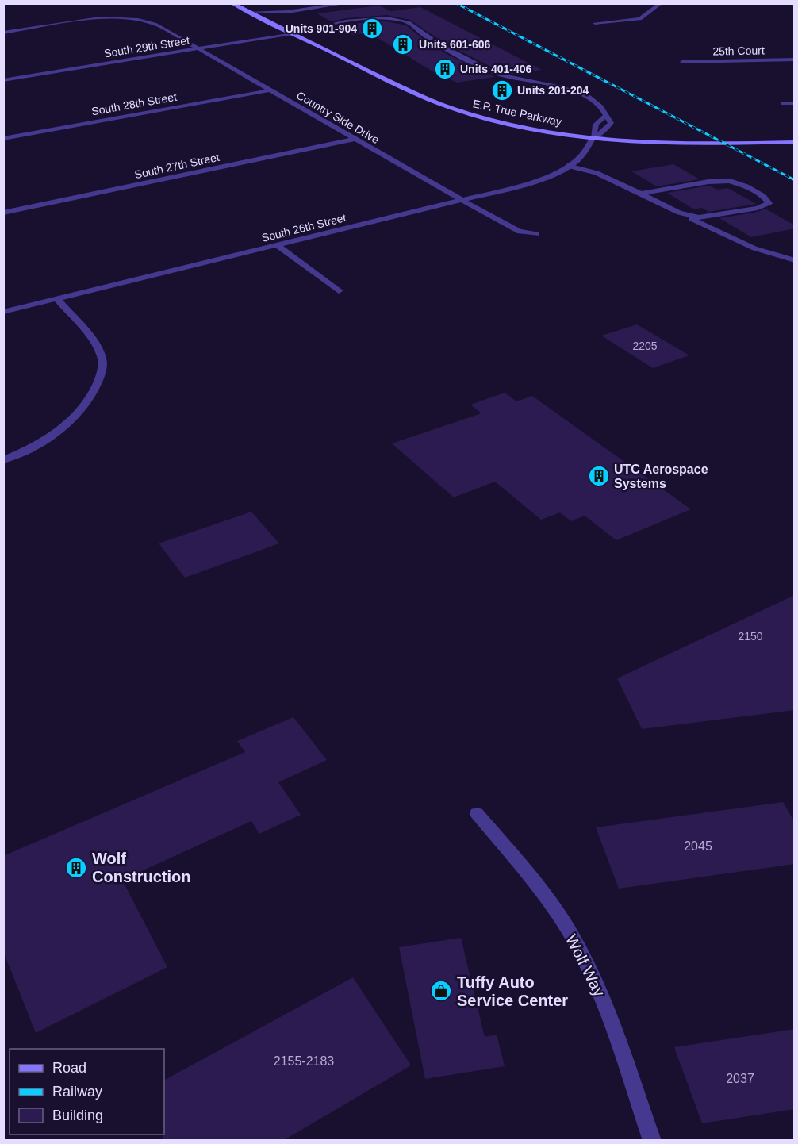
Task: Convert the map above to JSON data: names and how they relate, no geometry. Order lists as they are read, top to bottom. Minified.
{"streets":{"main road":["E.P. True Parkway"],"street":["South 29th Street","25th Court","South 28th Street","Country Side Drive","South 27th Street","South 26th Street","Wolf Way"]},"crossings":[["South 29th Street","E.P. True Parkway"],["South 29th Street","Country Side Drive"],["South 28th Street","Country Side Drive"],["E.P. True Parkway","South 26th Street"],["Country Side Drive","South 27th Street"],["Country Side Drive","South 26th Street"]],"places":{"building":["Units 901-904","Units 601-606","Units 401-406","Units 201-204","UTC Aerospace Systems","Wolf Construction"],"shop":["Tuffy Auto Service Center"]},"house_numbers":["2205","2150","2045","2155-2183","2037"],"legend":["Road","Railway","Building"]}
